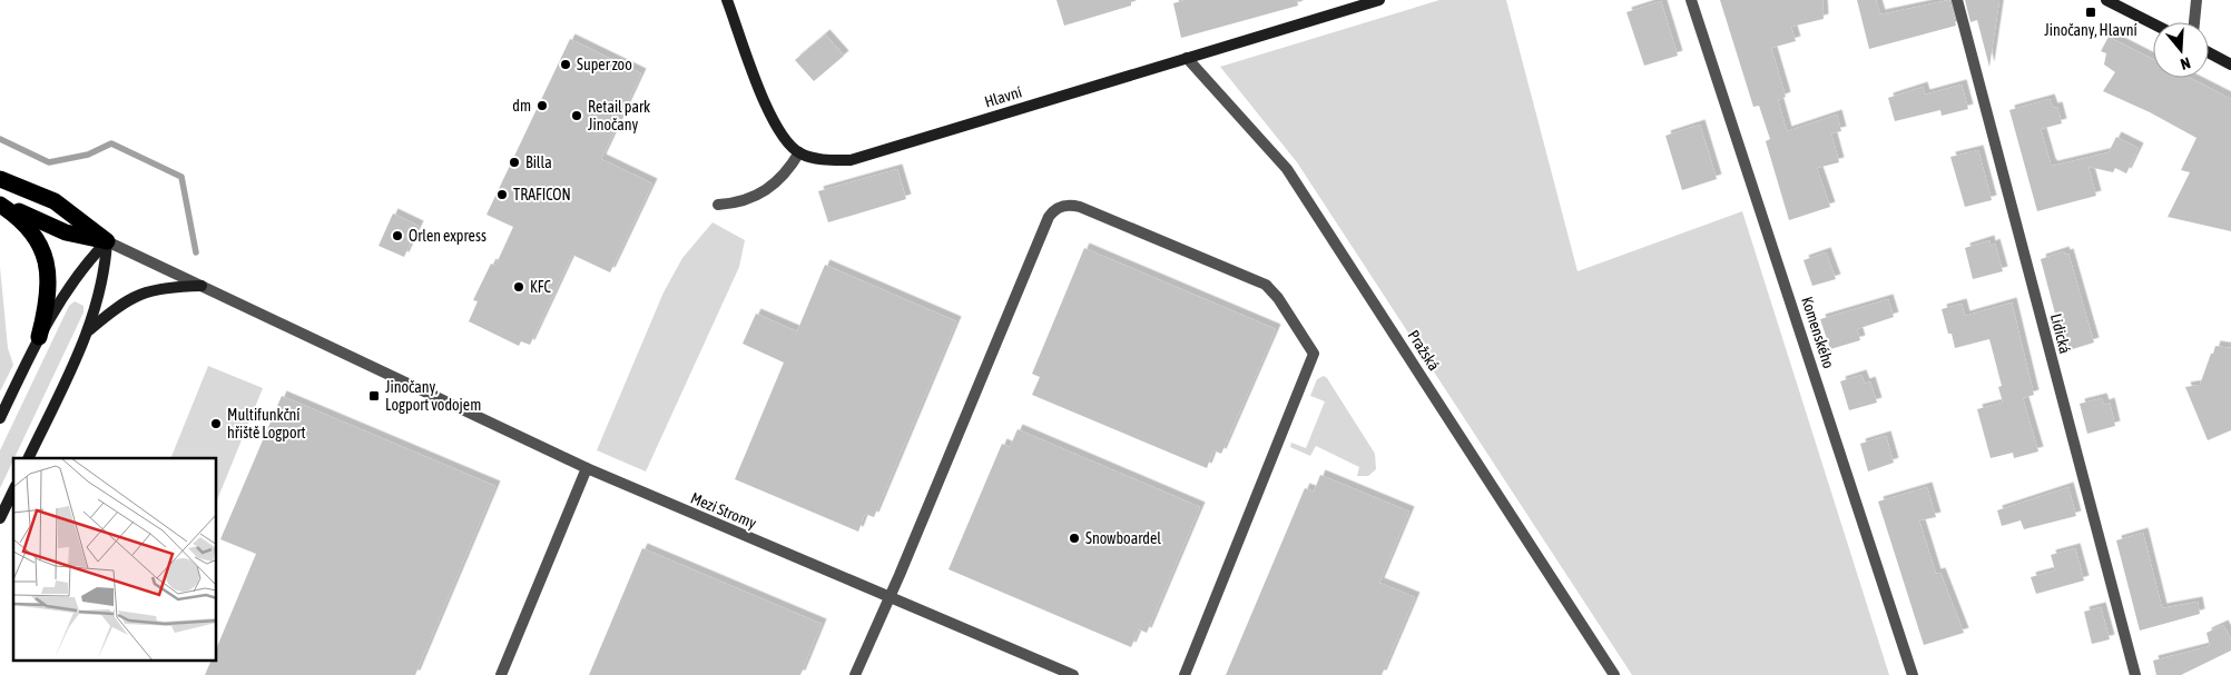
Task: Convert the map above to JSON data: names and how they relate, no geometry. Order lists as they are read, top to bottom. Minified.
{"streets":{"street":["Hlavní","Komenského","Lidická","Pražská","Mezi Stromy"]},"crossings":[["Hlavní","Pražská"]],"places":{"transit":["Jinočany, Hlavní","Jinočany, Logport vodojem"],"other":["Super zoo","dm","Retail park Jinočany","Billa","TRAFICON","Orlen express","KFC","Multifunkční hřiště Logport","Snowboardel"]},"north":"bottom"}
